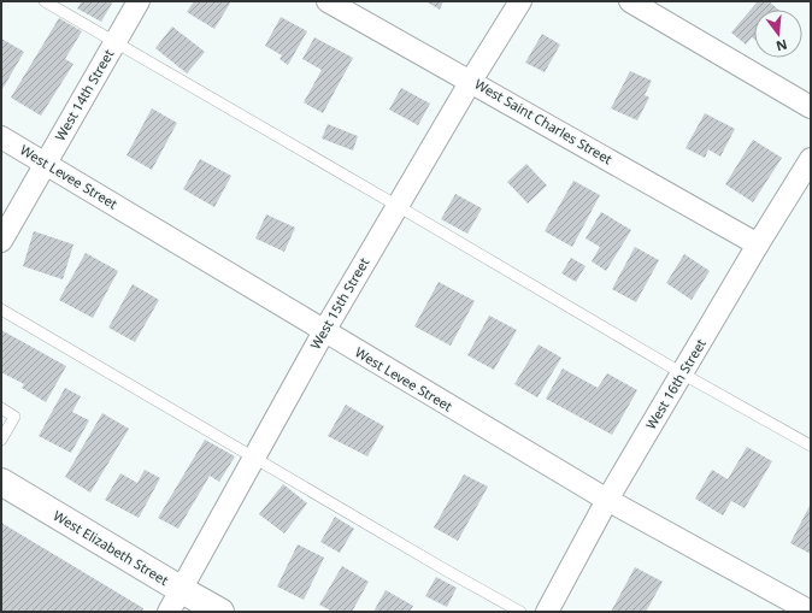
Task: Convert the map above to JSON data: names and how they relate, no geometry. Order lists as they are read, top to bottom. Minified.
{"streets":{"street":["West 14th Street","West Saint Charles Street","West Levee Street","West 15th Street","West 16th Street","West Elizabeth Street"]},"crossings":[["West 14th Street","West Levee Street"],["West Saint Charles Street","West 15th Street"],["West Saint Charles Street","West 16th Street"],["West Levee Street","West 15th Street"],["West Levee Street","West 16th Street"],["West 15th Street","West Elizabeth Street"]],"north":"bottom"}
